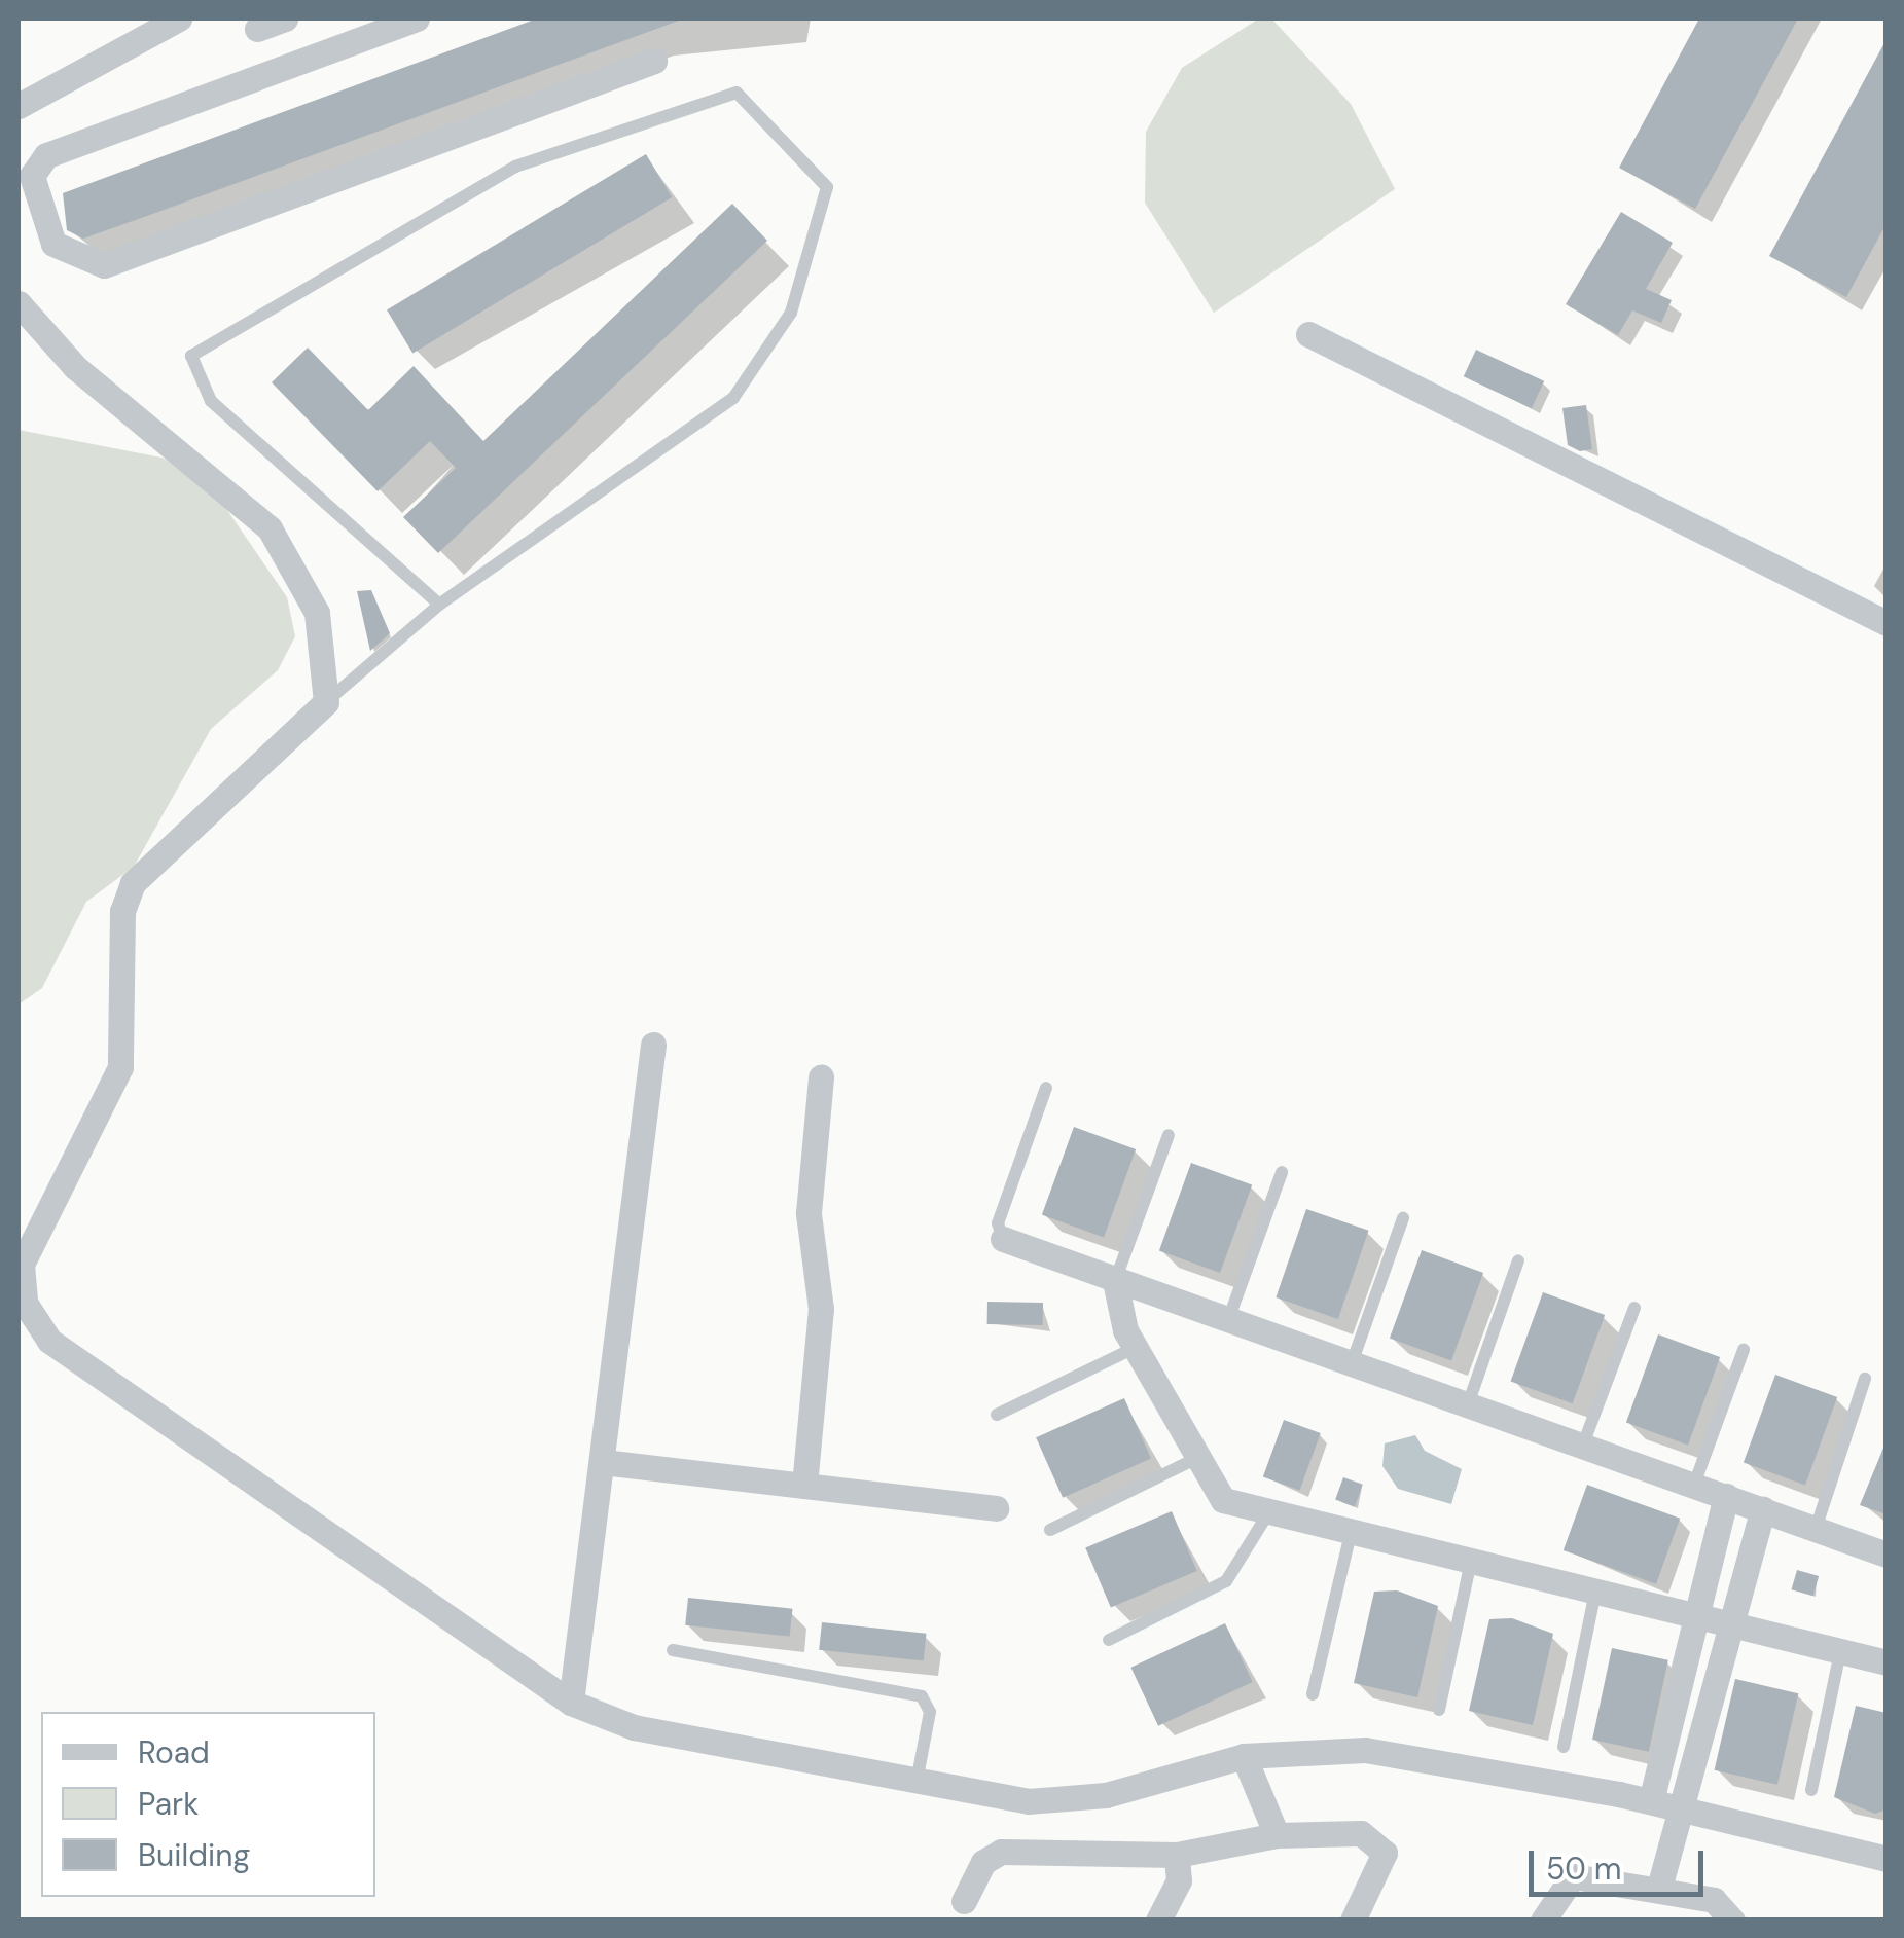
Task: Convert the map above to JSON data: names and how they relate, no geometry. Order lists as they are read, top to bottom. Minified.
{"legend":["Road","Park","Building"],"scale_bar":"50 m"}
